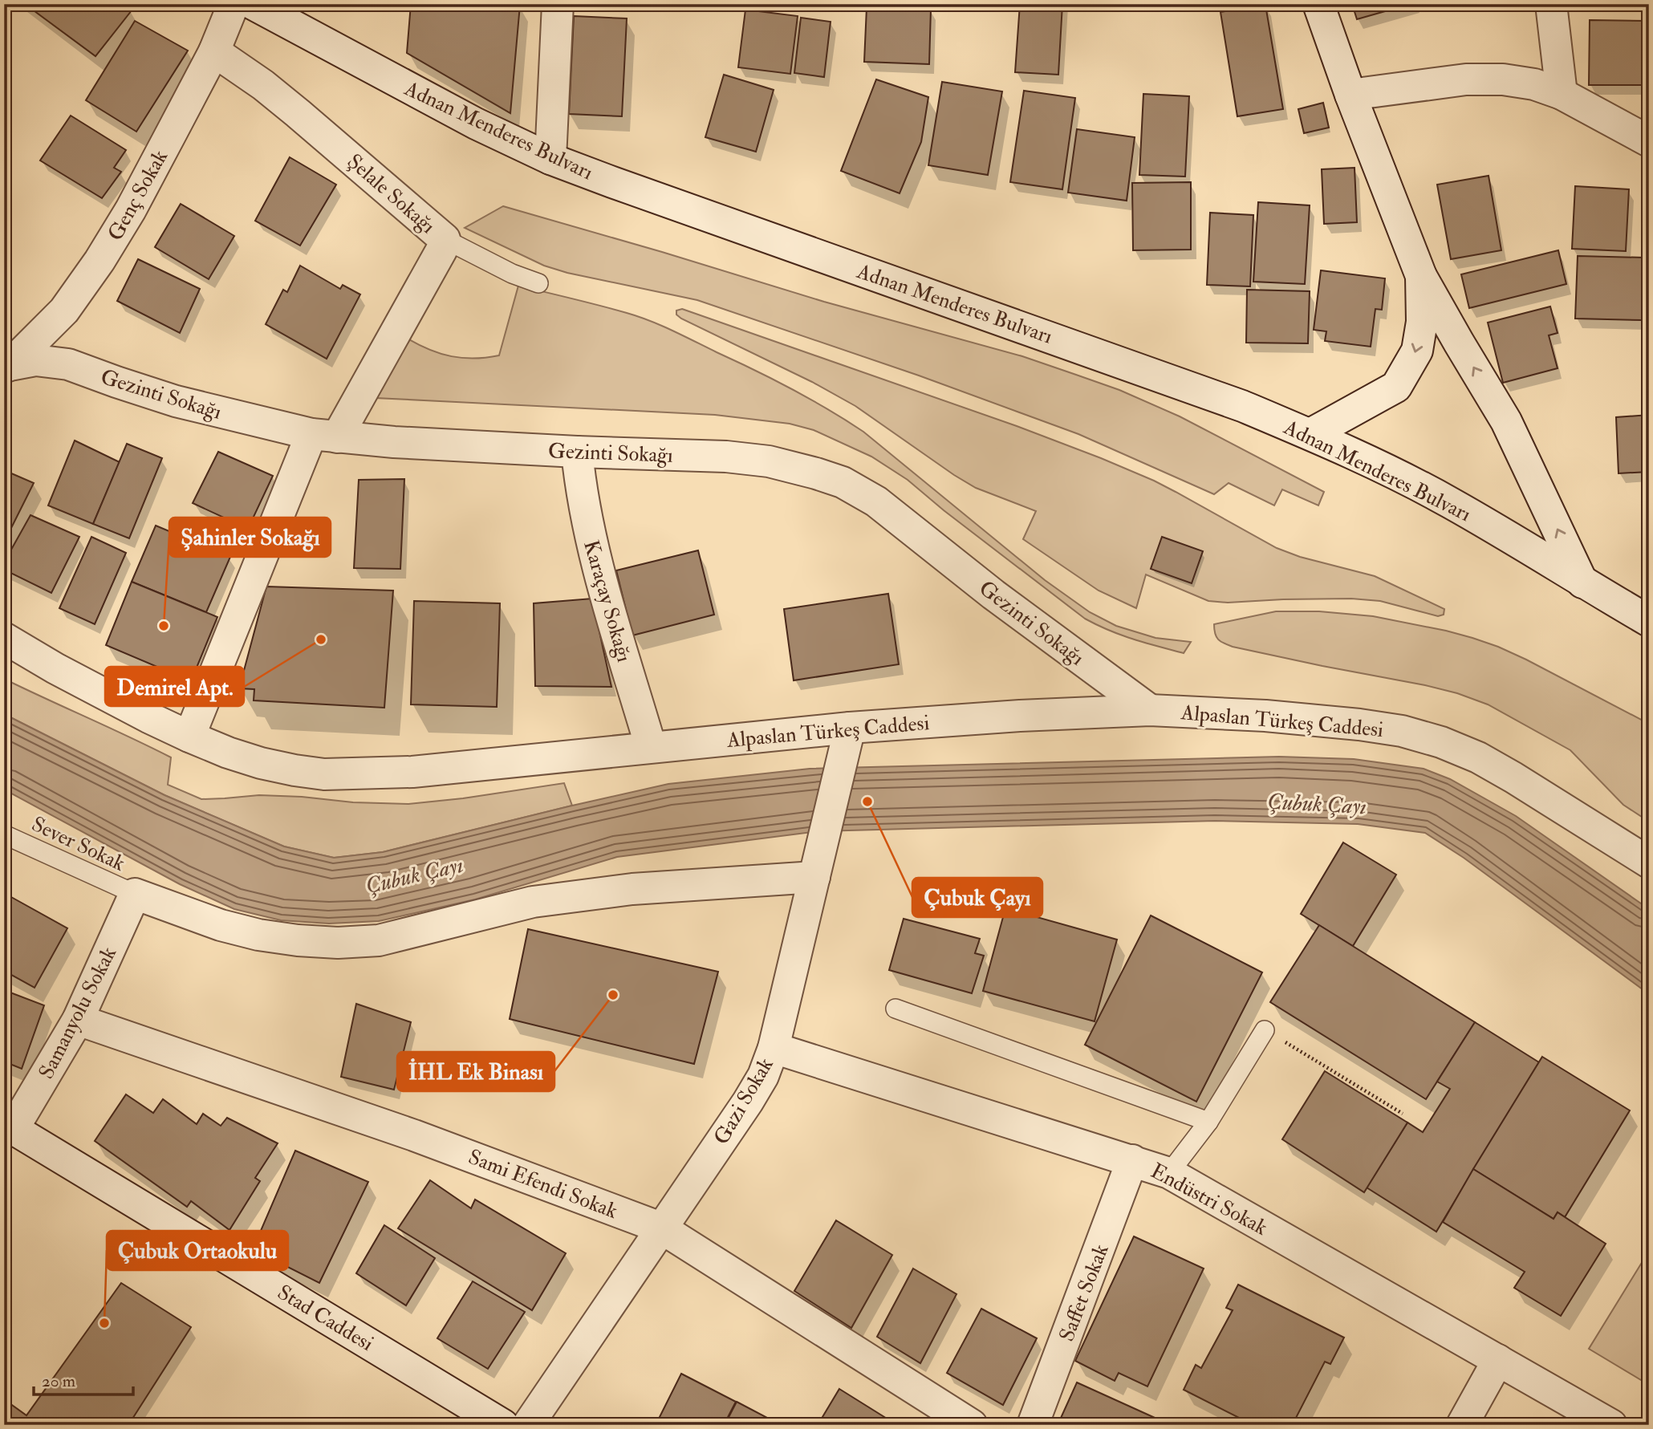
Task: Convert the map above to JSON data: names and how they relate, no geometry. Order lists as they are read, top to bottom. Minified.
{"streets":{"street":["Adnan Menderes Bulvarı","Şelale Sokağı","Genç Sokak","Gezinti Sokağı","Karaçay Sokağı","Alpaslan Türkeş Caddesi","Samanyolu Sokak","Gazi Sokak","Sami Efendi Sokak","Endüstri Sokak","Saffet Sokak","Stad Caddesi"],"lane":["Sever Sokak"]},"crossings":[["Şelale Sokağı","Genç Sokak"],["Şelale Sokağı","Gezinti Sokağı"],["Şelale Sokağı","Alpaslan Türkeş Caddesi"],["Genç Sokak","Gezinti Sokağı"],["Gezinti Sokağı","Karaçay Sokağı"],["Gezinti Sokağı","Alpaslan Türkeş Caddesi"],["Karaçay Sokağı","Alpaslan Türkeş Caddesi"],["Alpaslan Türkeş Caddesi","Gazi Sokak"],["Sever Sokak","Samanyolu Sokak"],["Samanyolu Sokak","Sami Efendi Sokak"],["Samanyolu Sokak","Stad Caddesi"],["Gazi Sokak","Sami Efendi Sokak"],["Gazi Sokak","Endüstri Sokak"],["Endüstri Sokak","Saffet Sokak"]],"water":["Çubuk Çayı"],"places":["Şahinler Sokağı","Demirel Apt.","Çubuk Çayı","İHL Ek Binası","Çubuk Ortaokulu"],"scale_bar":"20 m"}
